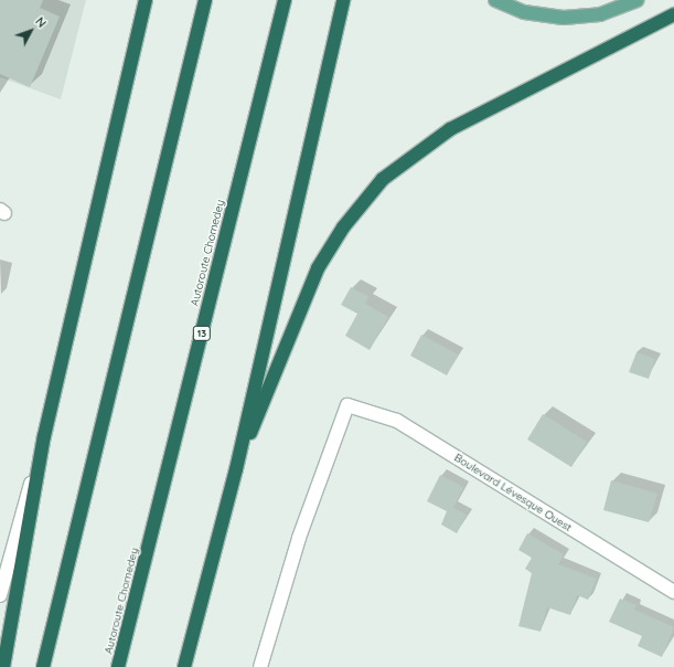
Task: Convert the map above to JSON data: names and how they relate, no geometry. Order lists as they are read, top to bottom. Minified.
{"streets":{"highway":["Autoroute Chomedey","13"],"street":["Boulevard Lévesque Ouest"]},"north":"top right"}
